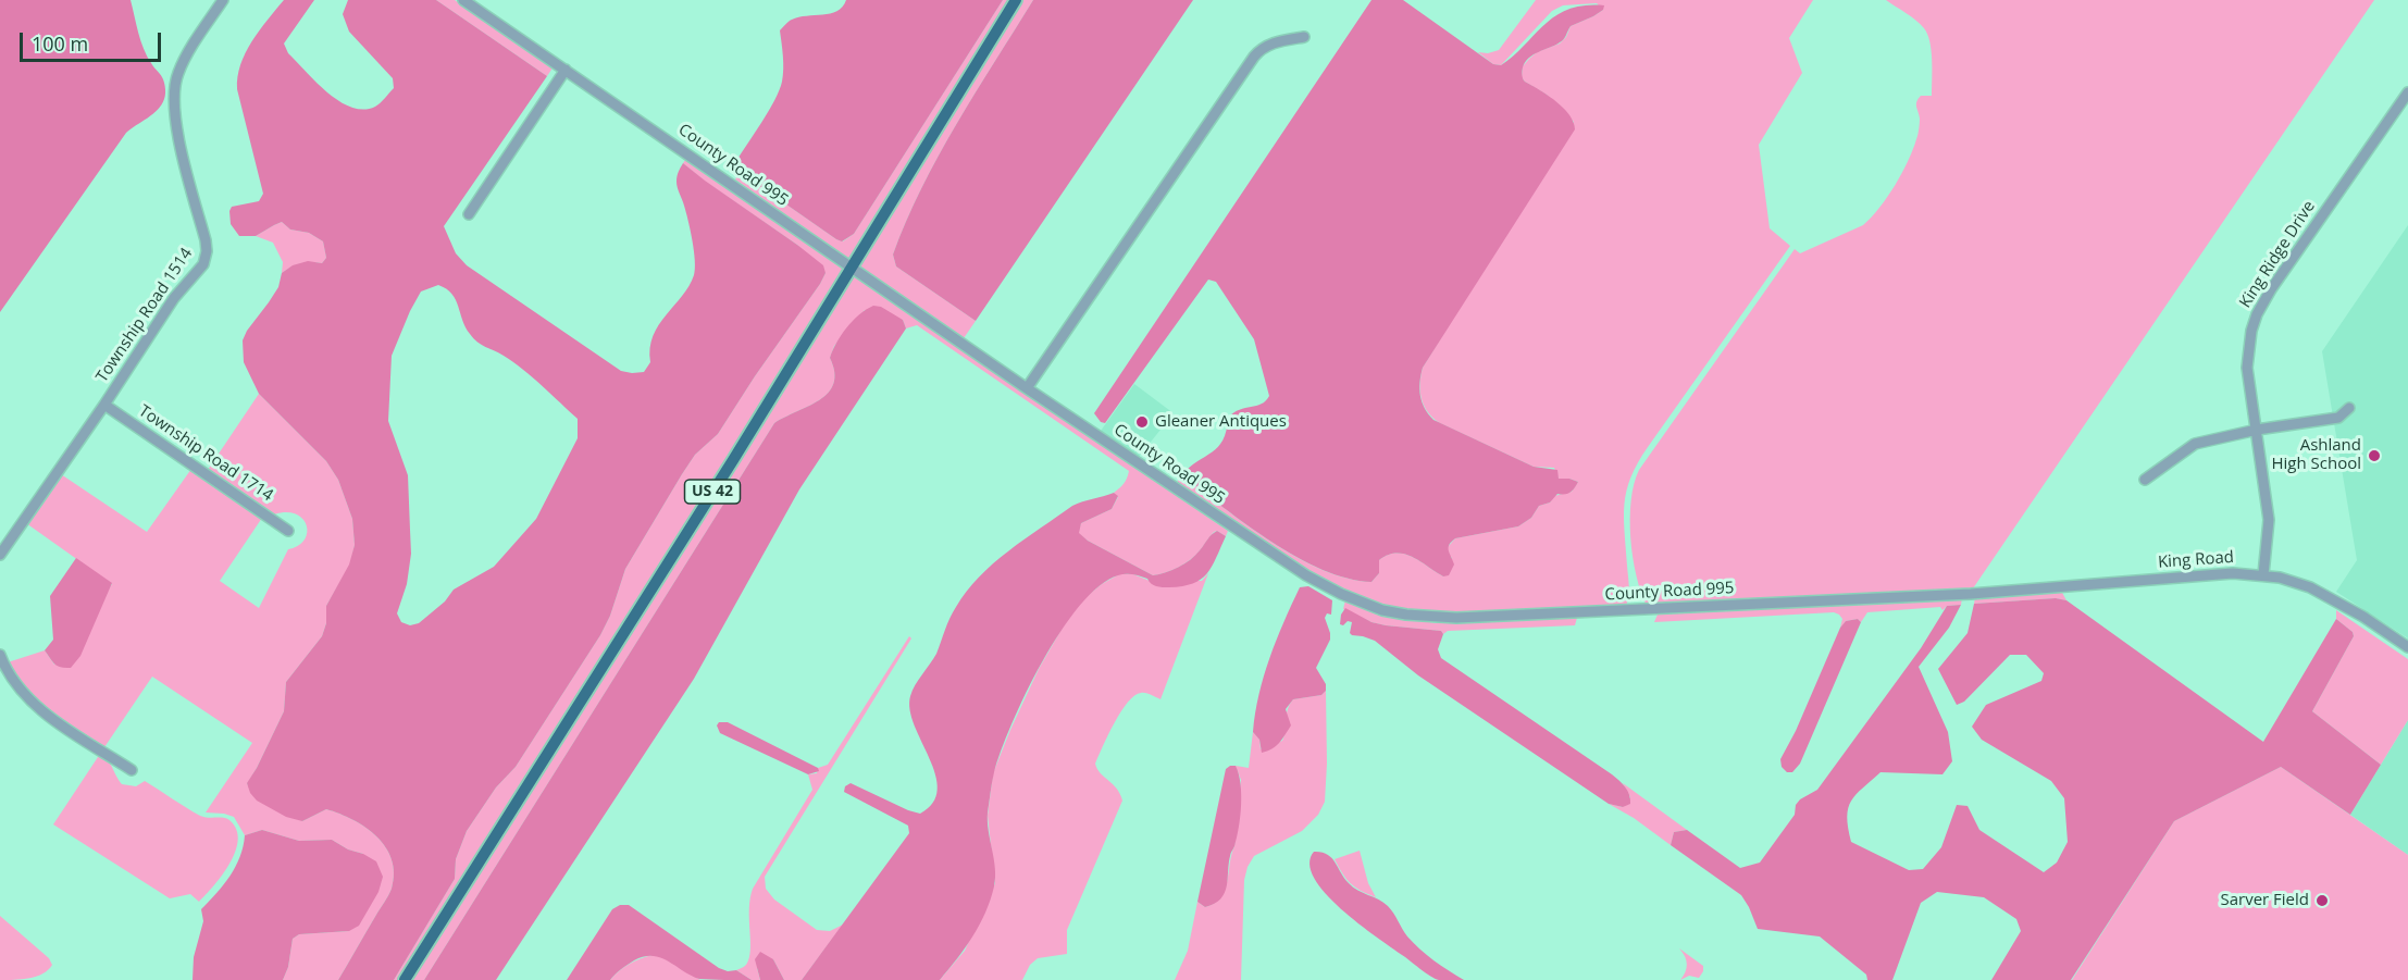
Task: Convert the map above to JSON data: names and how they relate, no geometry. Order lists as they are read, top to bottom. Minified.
{"streets":{"main road":["US 42"],"street":["County Road 995","King Ridge Drive","Township Road 1514","Township Road 1714","King Road"]},"crossings":[["County Road 995","US 42"],["County Road 995","King Road"],["King Ridge Drive","King Road"],["Township Road 1514","Township Road 1714"]],"places":["Gleaner Antiques","Ashland High School","Sarver Field"],"scale_bar":"100 m"}
